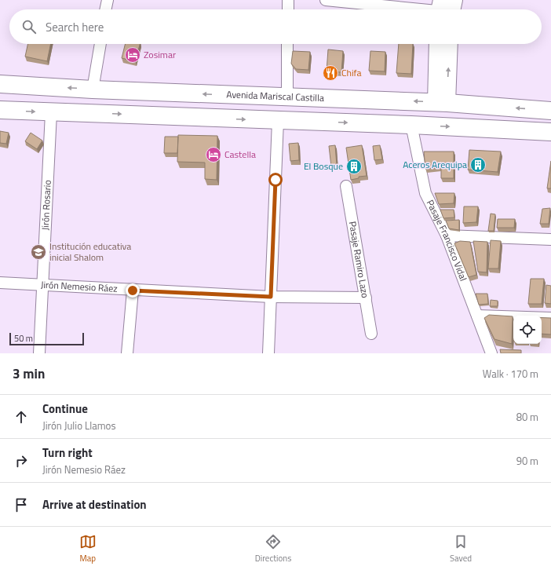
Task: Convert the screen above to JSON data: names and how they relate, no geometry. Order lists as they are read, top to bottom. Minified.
{"streets":{"highway":["Avenida Mariscal Castilla"],"street":["Jirón Rosario","Pasaje Francisco Vidal","Pasaje Ramiro Lazo","Jirón Nemesio Ráez"]},"crossings":[["Jirón Rosario","Jirón Nemesio Ráez"],["Pasaje Ramiro Lazo","Jirón Nemesio Ráez"]],"places":{"hotel":["Zosimar","Castella"],"restaurant":["Chifa"],"building":["Aceros Arequipa","El Bosque"],"school or university":["Institución educativa inicial Shalom"]},"scale_bar":"50 m","page":{"search":"Search here","scale":"50 m","heading":["3 min","Walk · 170 m"],"list":[["Continue","Jirón Julio Llamos","80 m"],["Turn right","Jirón Nemesio Ráez","90 m"],"Arrive at destination"],"nav":["Map","Directions","Saved"]}}
